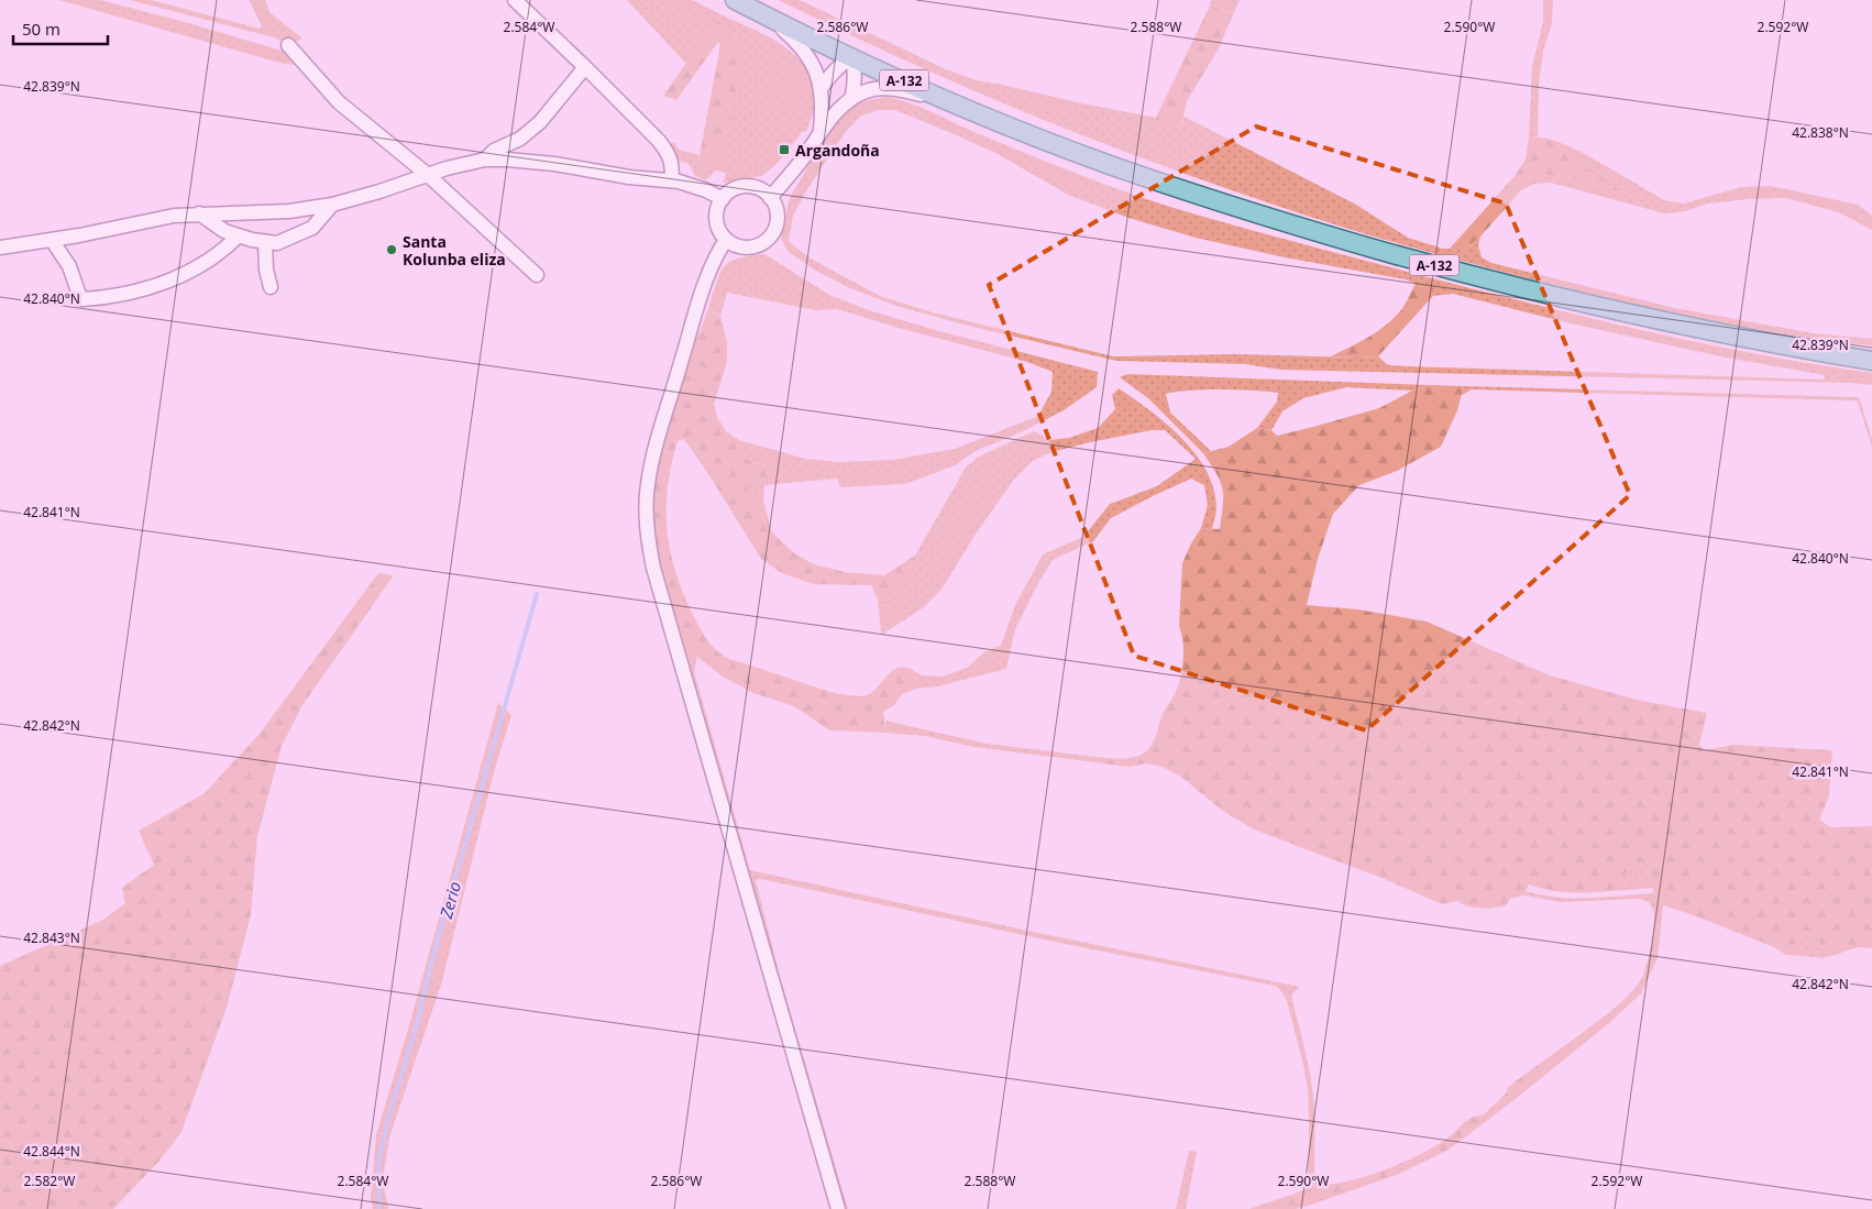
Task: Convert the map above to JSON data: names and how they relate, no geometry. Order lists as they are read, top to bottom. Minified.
{"streets":{"main road":["A-132"]},"water":["Zerio"],"places":{"transit":["Argandoña"],"other":["Santa Kolunba eliza"]},"scale_bar":"50 m","coordinates":["2.584°W","2.586°W","2.588°W","2.590°W","2.592°W","42.839°N","42.838°N","42.840°N","42.841°N","42.842°N","42.843°N","42.844°N","2.582°W"]}
